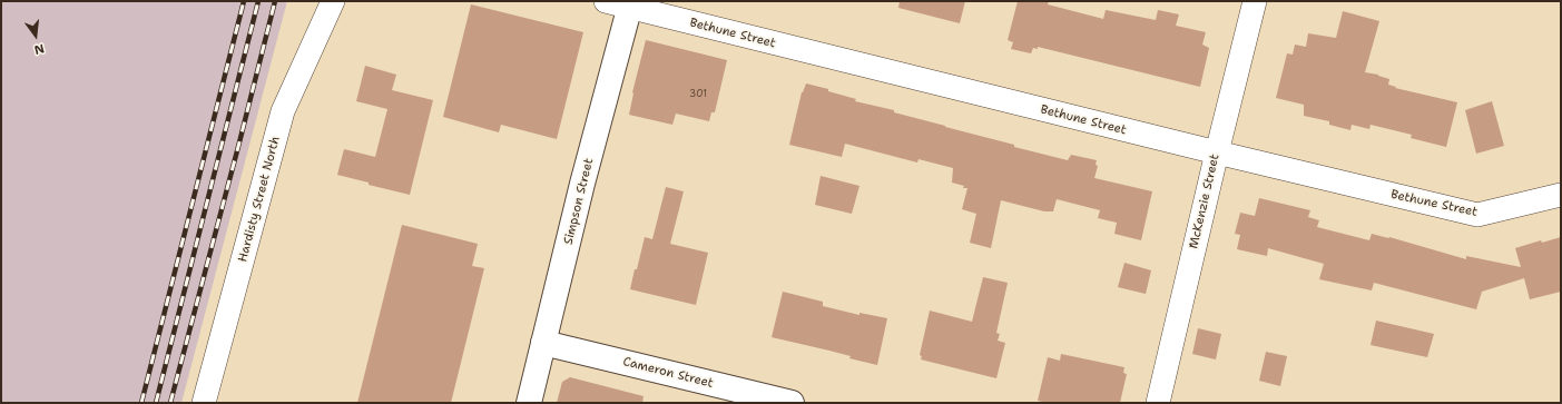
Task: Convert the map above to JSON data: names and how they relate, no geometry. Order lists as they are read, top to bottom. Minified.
{"streets":{"main road":["Simpson Street","Cameron Street"],"street":["Bethune Street","Hardisty Street North","McKenzie Street"]},"crossings":[["Bethune Street","Simpson Street"],["Bethune Street","McKenzie Street"],["Simpson Street","Cameron Street"]],"house_numbers":["301"],"north":"bottom"}
